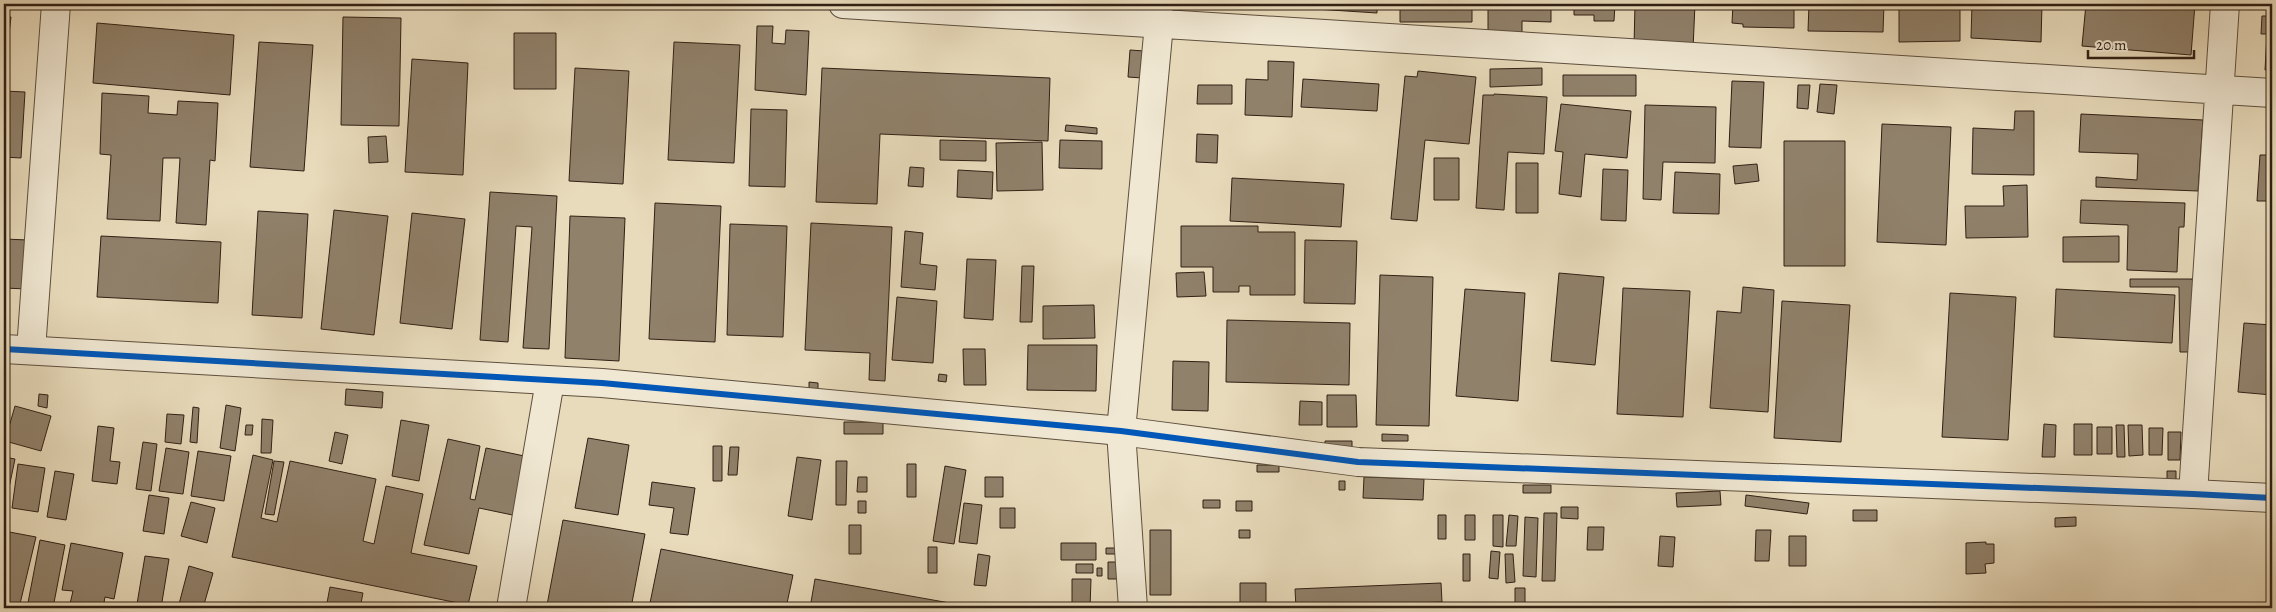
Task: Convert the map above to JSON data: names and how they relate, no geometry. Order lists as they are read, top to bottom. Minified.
{"scale_bar":"20 m"}
